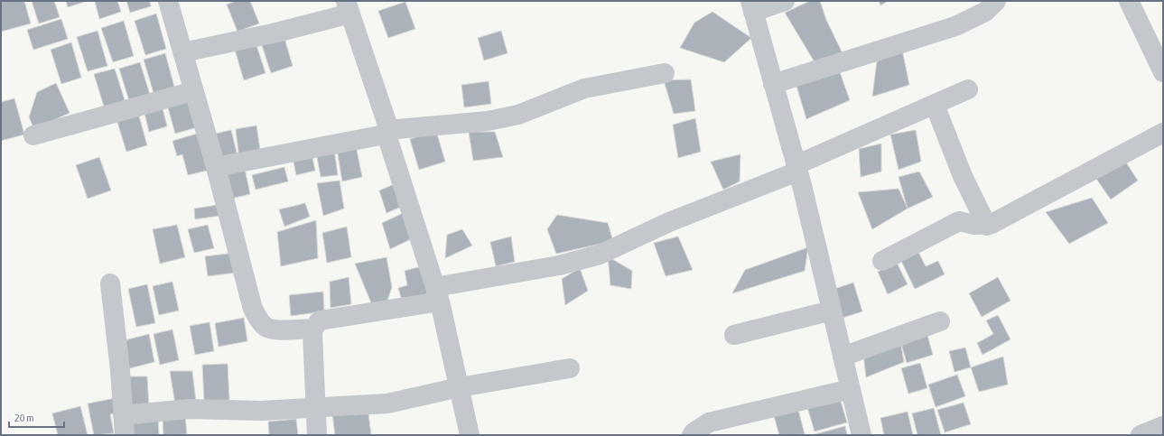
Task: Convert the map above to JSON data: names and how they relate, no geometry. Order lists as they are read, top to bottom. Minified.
{"scale_bar":"20 m"}
